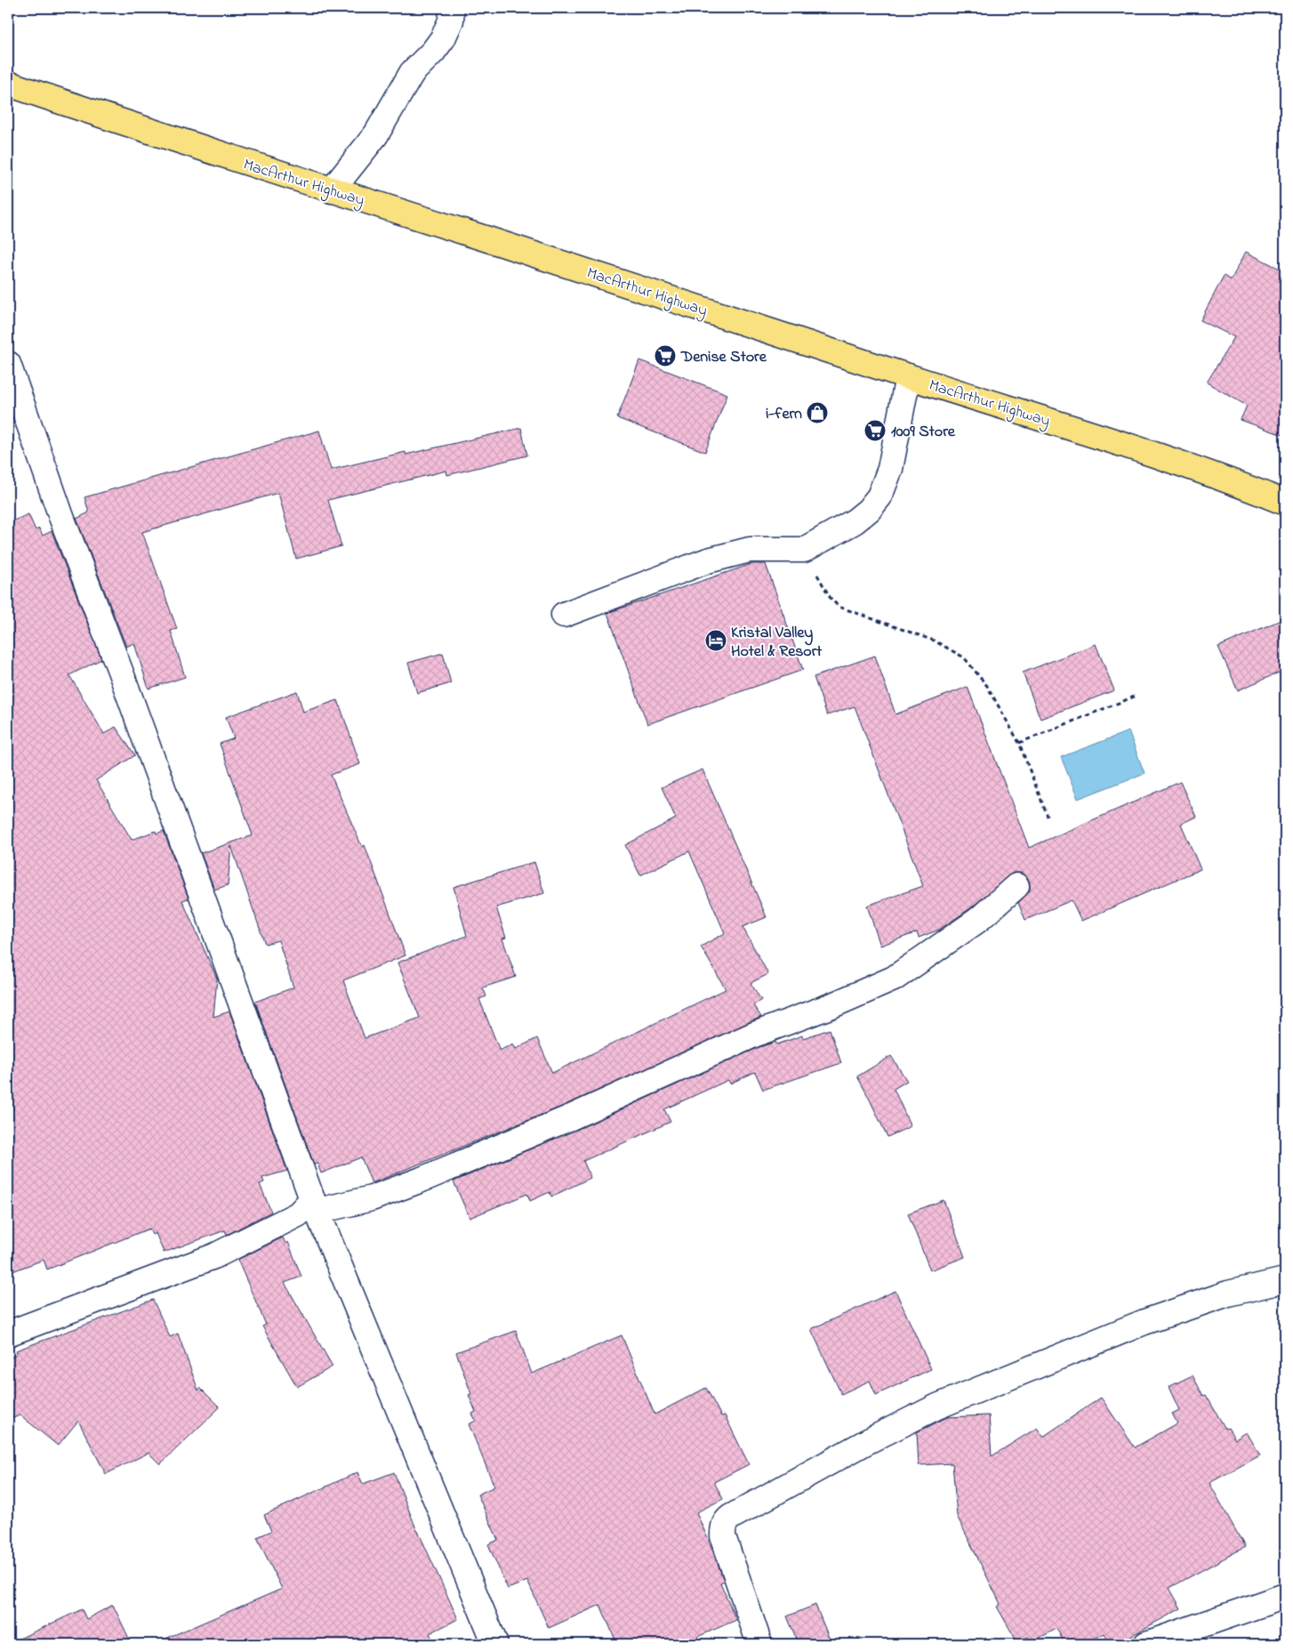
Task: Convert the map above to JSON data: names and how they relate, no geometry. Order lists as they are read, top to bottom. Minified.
{"streets":{"highway":["MacArthur Highway"]},"places":{"supermarket":["Denise Store","1009 Store"],"shop":["i-fern"],"hotel":["Kristal Valley Hotel & Resort"]}}
